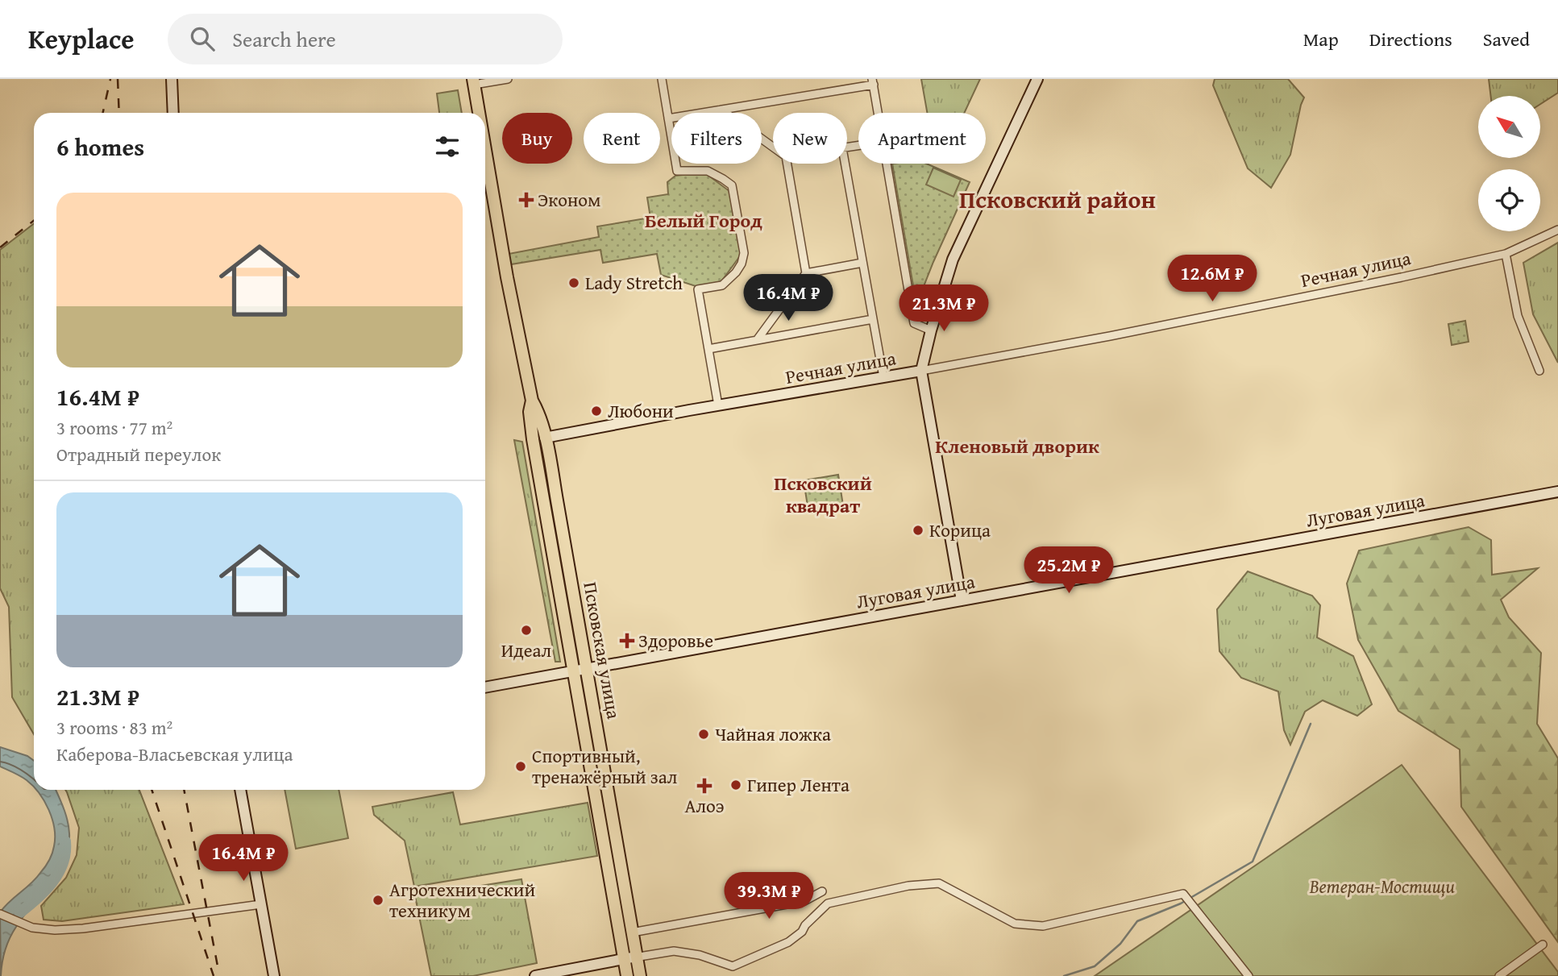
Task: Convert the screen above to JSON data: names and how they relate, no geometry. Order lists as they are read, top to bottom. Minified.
{"streets":{"main road":["Псковская улица"],"street":["Речная улица","Луговая улица"]},"crossings":[["Речная улица","Псковская улица"],["Луговая улица","Псковская улица"]],"districts":["Псковский район","Белый Город","Кленовый дворик","Псковский квадрат"],"parks":["Ветеран-Мостищи"],"places":{"health":["Эконом","Здоровье","Алоэ"],"other":["Lady Stretch","Любони","Корица","Идеал","Чайная ложка","Спортивный, тренажёрный зал","Гипер Лента","Агротехнический техникум"]},"north":"top left","page":{"header":"Keyplace","search":"Search here","nav":["Map","Directions","Saved"],"chip":["Buy","Rent","Filters","New","Apartment"],"heading":"6 homes","list":[{"name":"16.4M ₽","note":"3 rooms · 77 m² · Отрадный переулок"},{"name":"21.3M ₽","note":"3 rooms · 83 m² · Каберова-Власьевская улица"}],"price":["12.6M ₽","16.4M ₽","21.3M ₽","25.2M ₽","16.4M ₽","39.3M ₽"]}}
